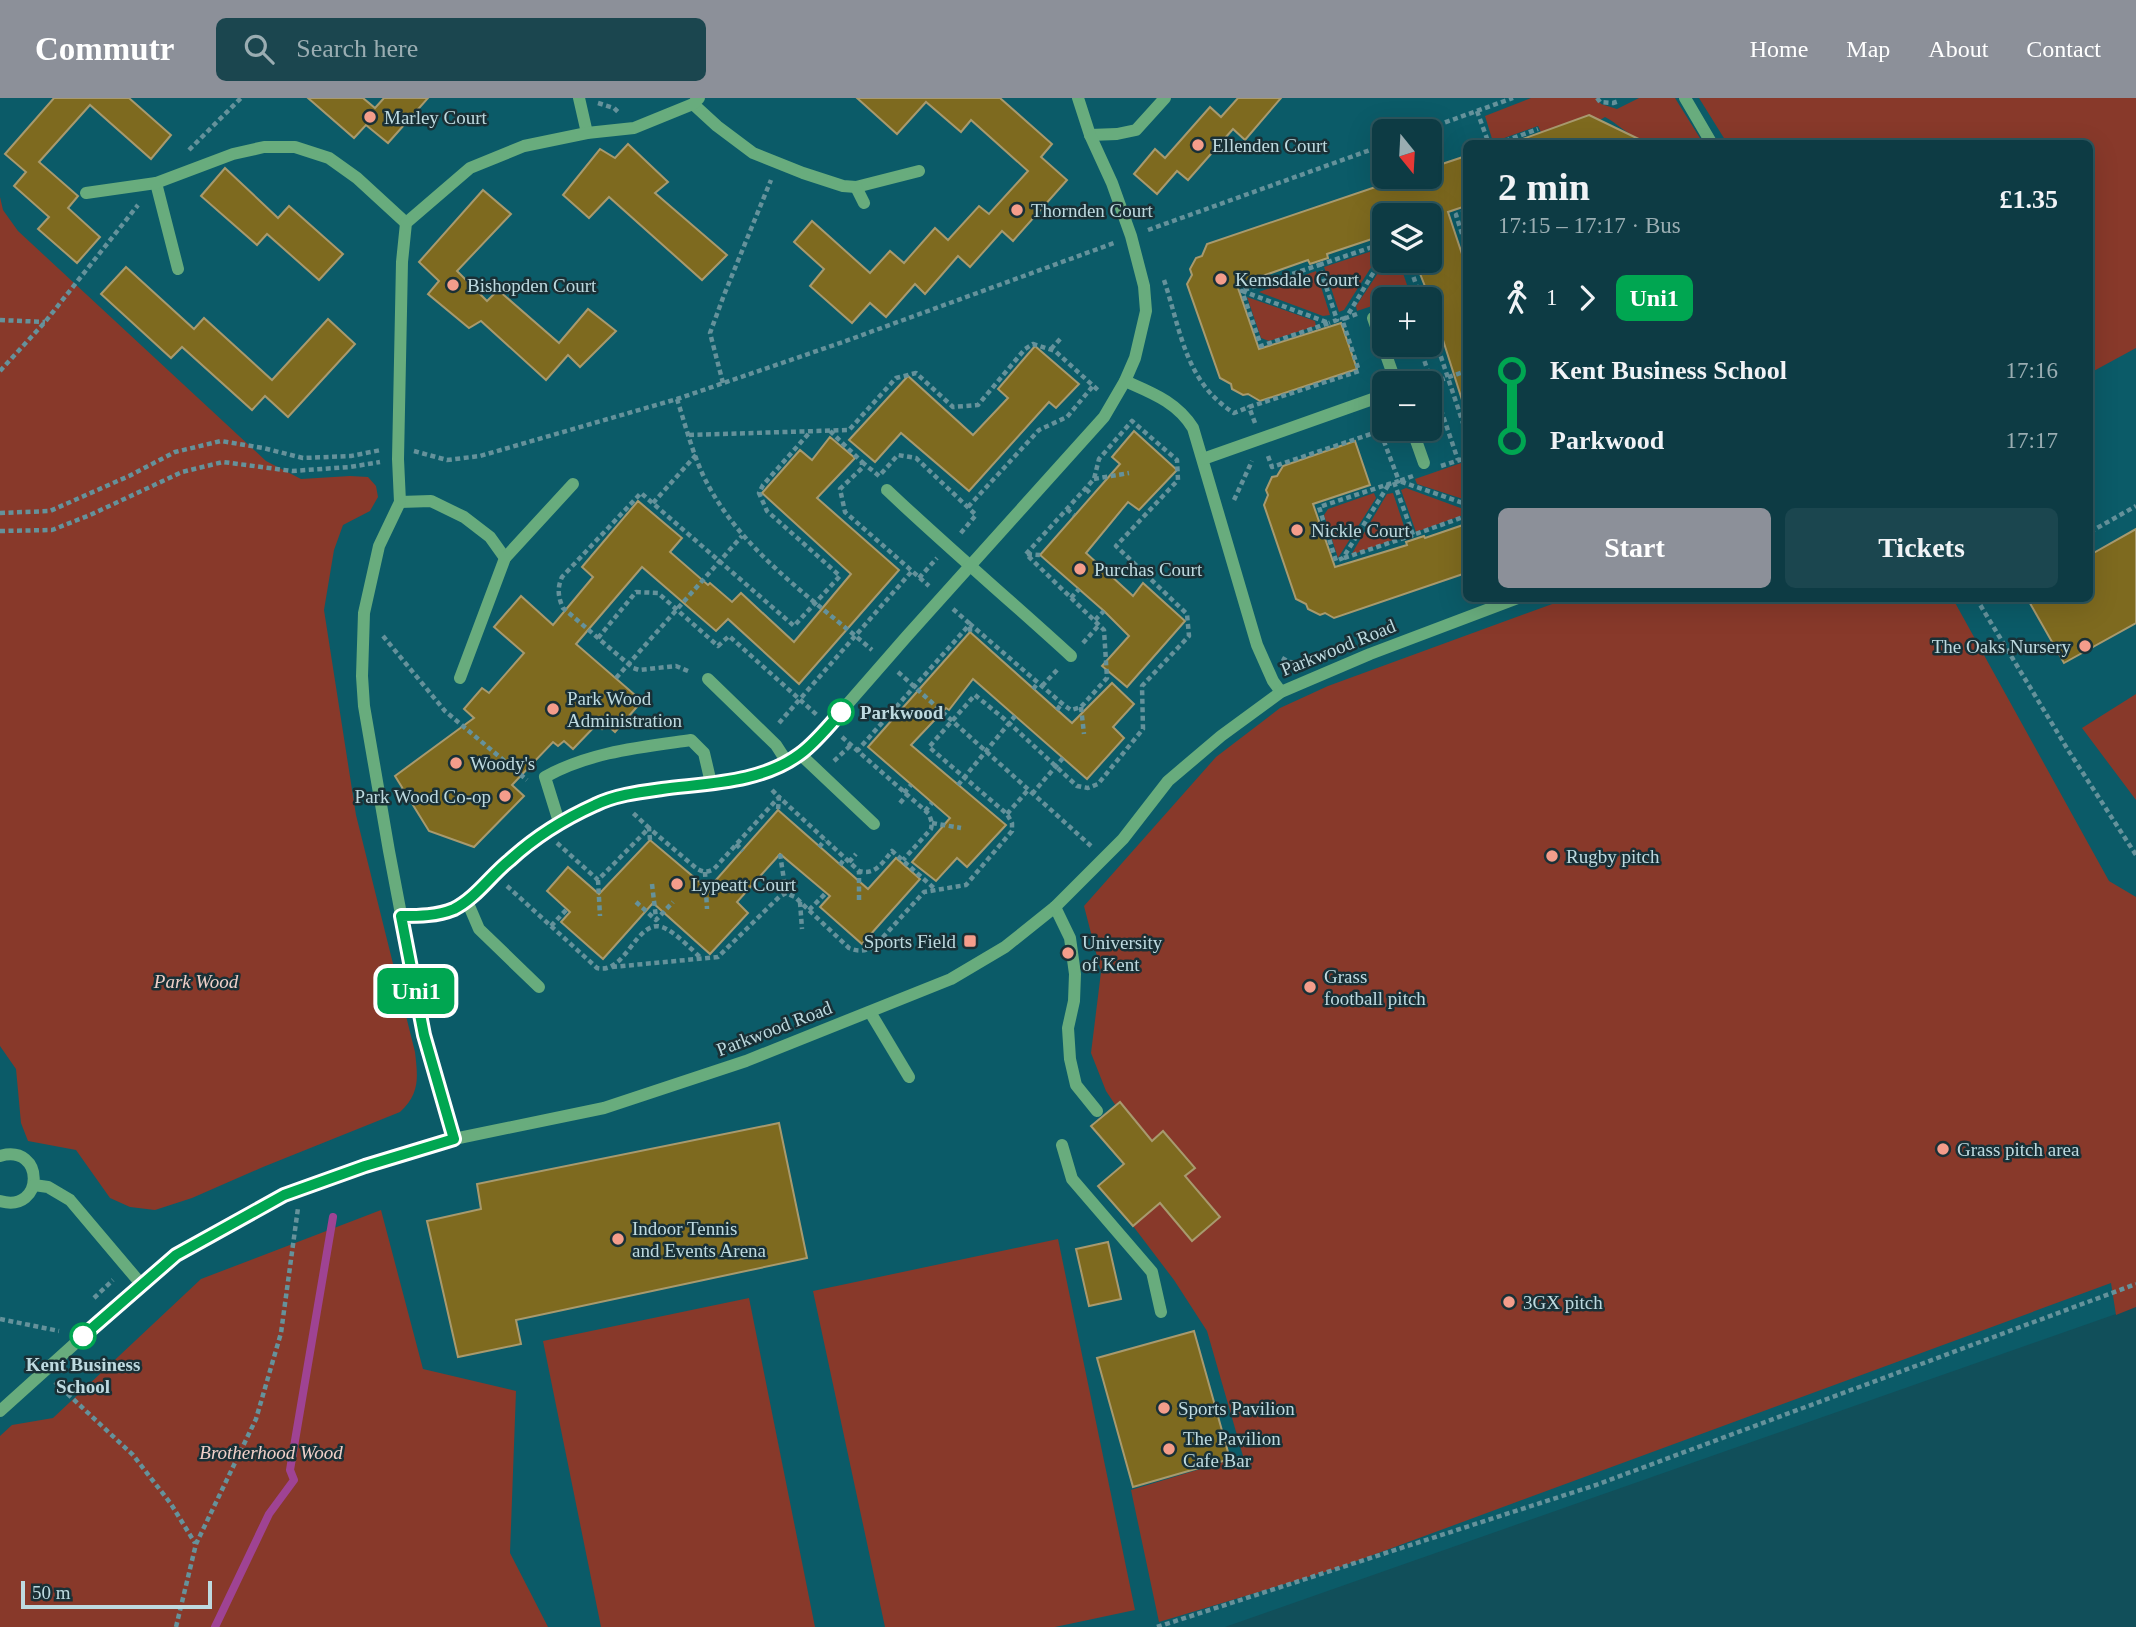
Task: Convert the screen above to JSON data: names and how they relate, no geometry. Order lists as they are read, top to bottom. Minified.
{"streets":{"street":["Parkwood Road"]},"parks":["Park Wood","Brotherhood Wood"],"places":{"other":["Marley Court","Ellenden Court","Thornden Court","Kemsdale Court","Bishopden Court","Nickle Court","Purchas Court","The Oaks Nursery","Park Wood Administration","Parkwood","Woody's","Park Wood Co-op","Rugby pitch","Lypeatt Court","University of Kent","Grass football pitch","Grass pitch area","Indoor Tennis and Events Arena","3GX pitch","Kent Business School","Sports Pavilion","The Pavilion Cafe Bar"],"transit":["Sports Field"]},"lines":["bus line Uni1"],"scale_bar":"50 m","north":"bottom","page":{"header":"Commutr","search":"Search here","nav":["Home","Map","About","Contact"],"on_map":"Uni1","map_buttons":["+","−"],"heading":["2 min","17:15 – 17:17 · Bus","£1.35"],"legs":["1","Uni1"],"list":[{"name":"Kent Business School","value":"17:16"},{"name":"Parkwood","value":"17:17"}],"buttons":["Start","Tickets"],"scale":"50 m"}}
